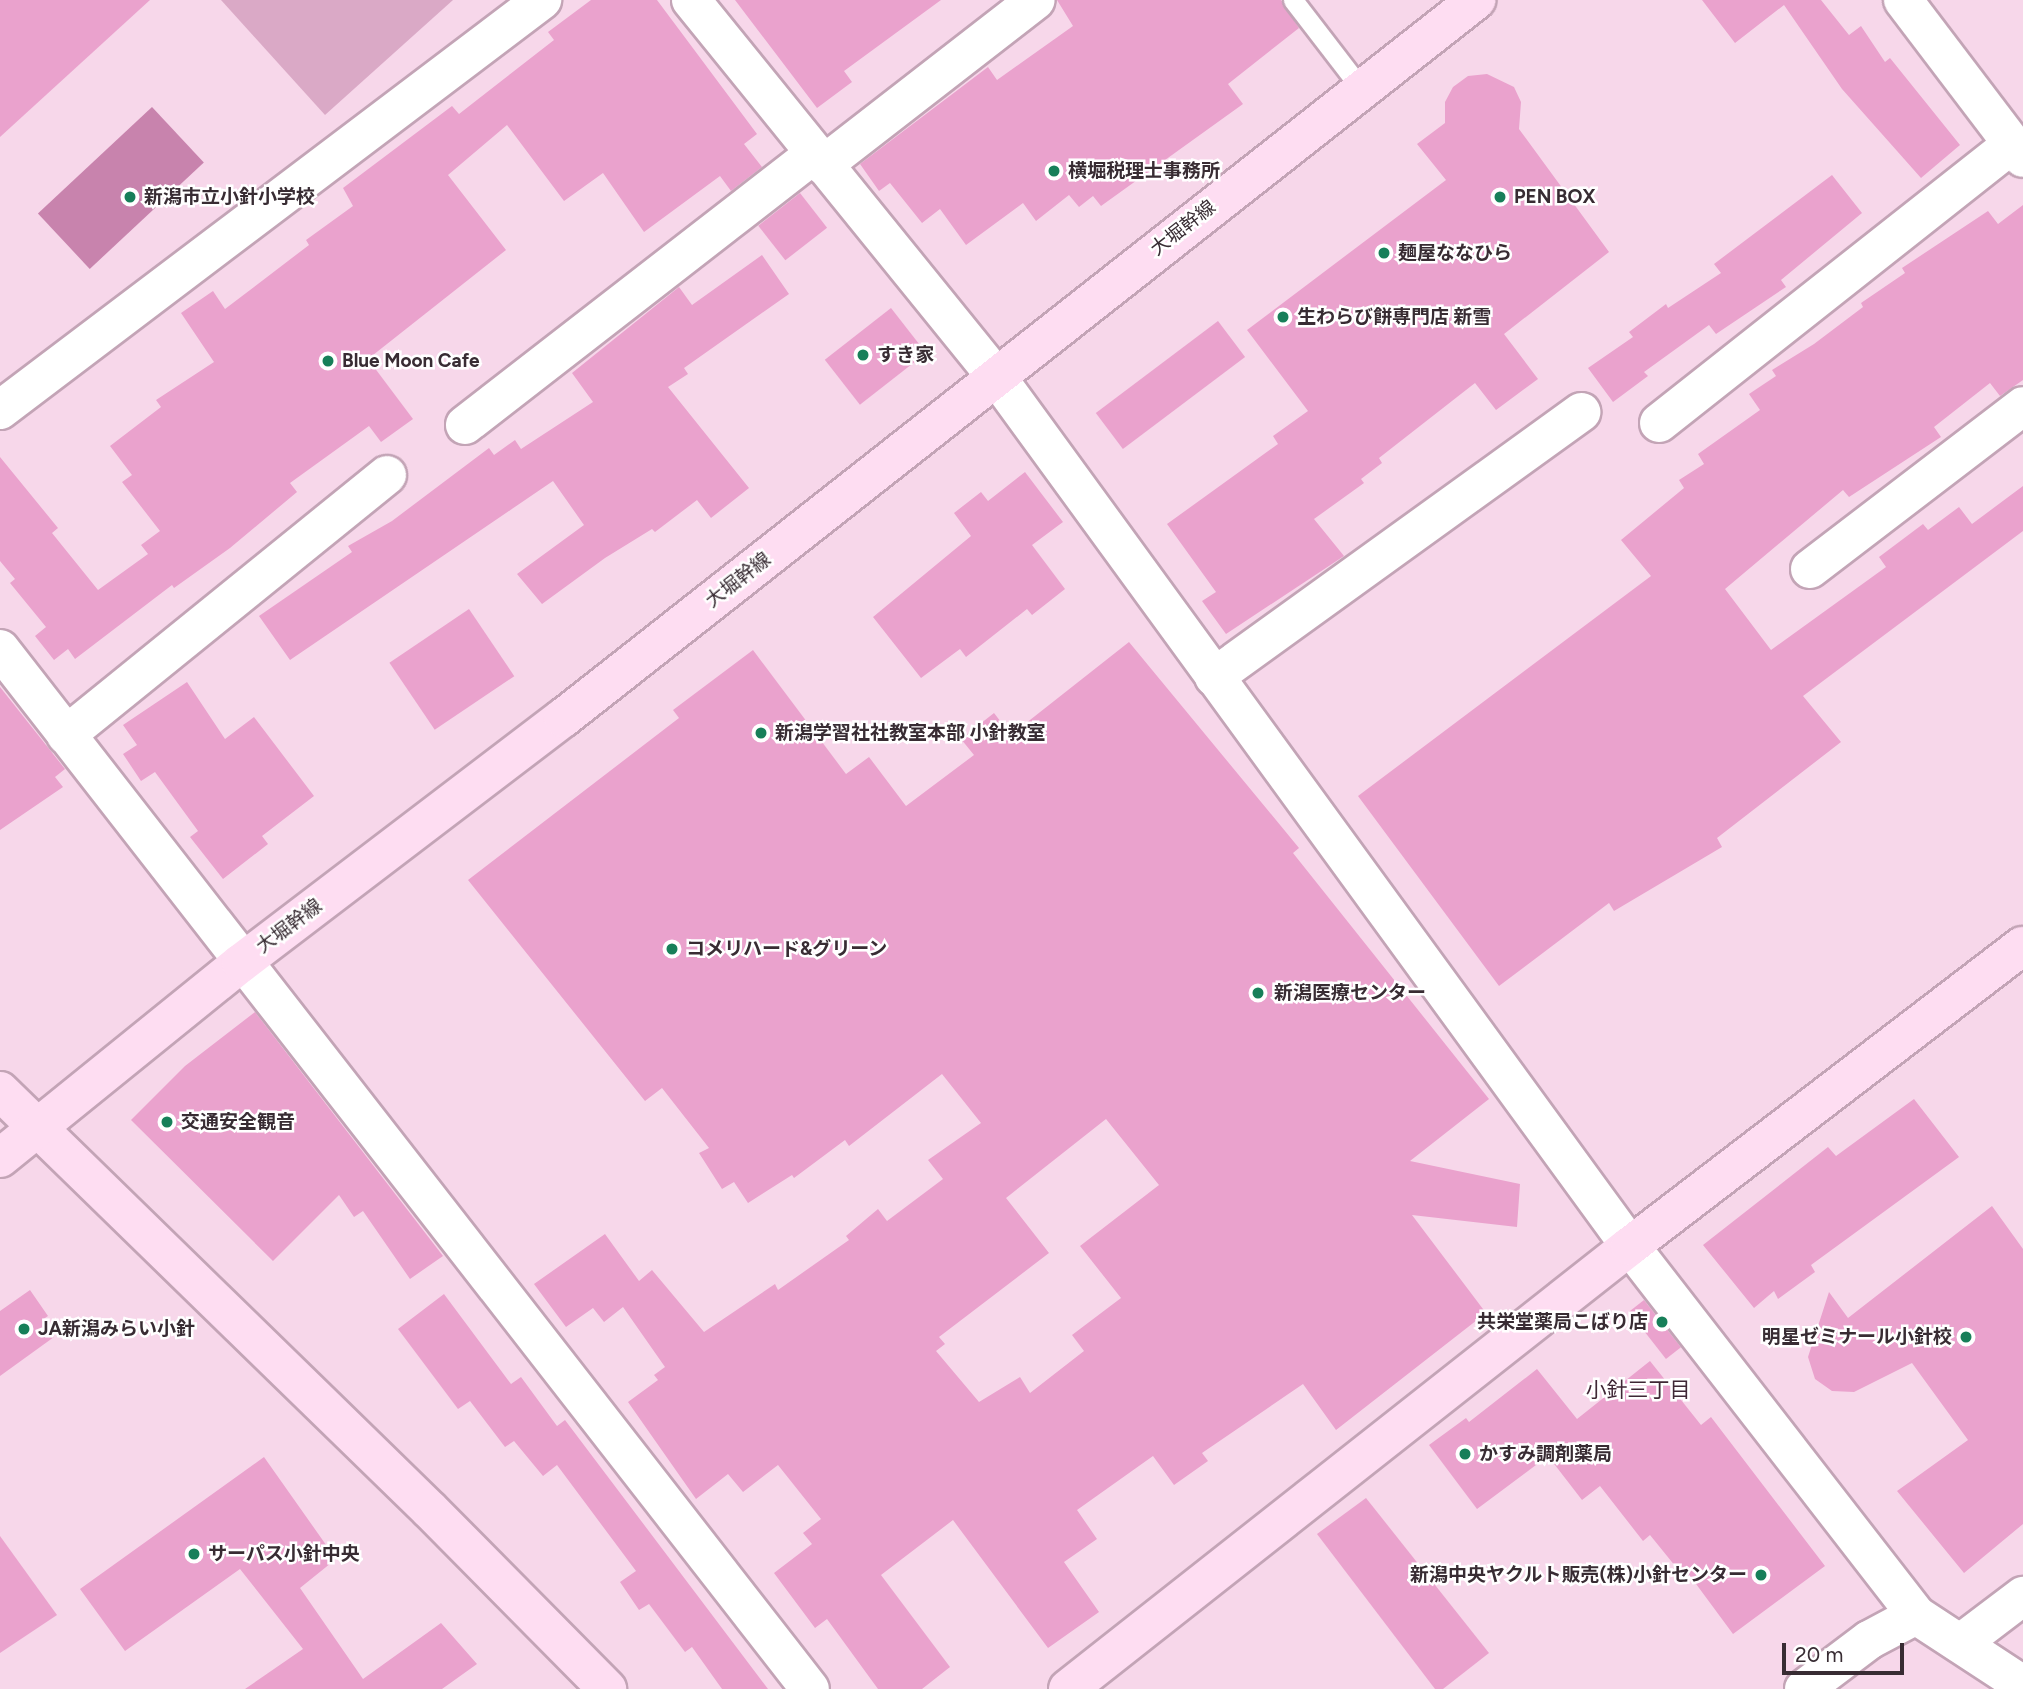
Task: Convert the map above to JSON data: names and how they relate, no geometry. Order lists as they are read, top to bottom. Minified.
{"streets":{"street":["大堀幹線"]},"districts":["小針三丁目"],"places":["横堀税理士事務所","新潟市立小針小学校","PEN BOX","麺屋ななひら","生わらび餅専門店 新雪","すき家","Blue Moon Cafe","新潟学習社社教室本部 小針教室","コメリハード&グリーン","新潟医療センター","交通安全観音","共栄堂薬局こばり店","JA新潟みらい小針","明星ゼミナール小針校","かすみ調剤薬局","サーパス小針中央","新潟中央ヤクルト販売(株)小針センター"],"scale_bar":"20 m"}
